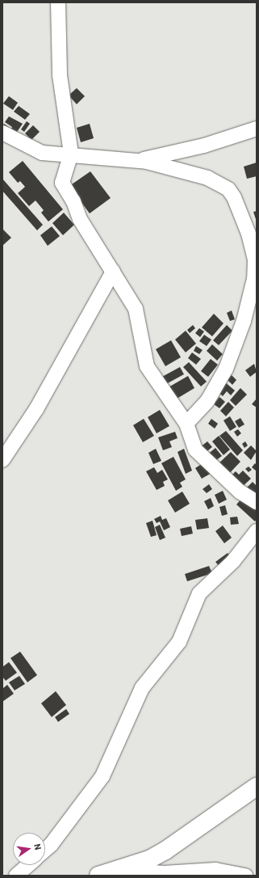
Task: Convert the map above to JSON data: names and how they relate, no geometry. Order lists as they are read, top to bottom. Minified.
{"north":"right"}
